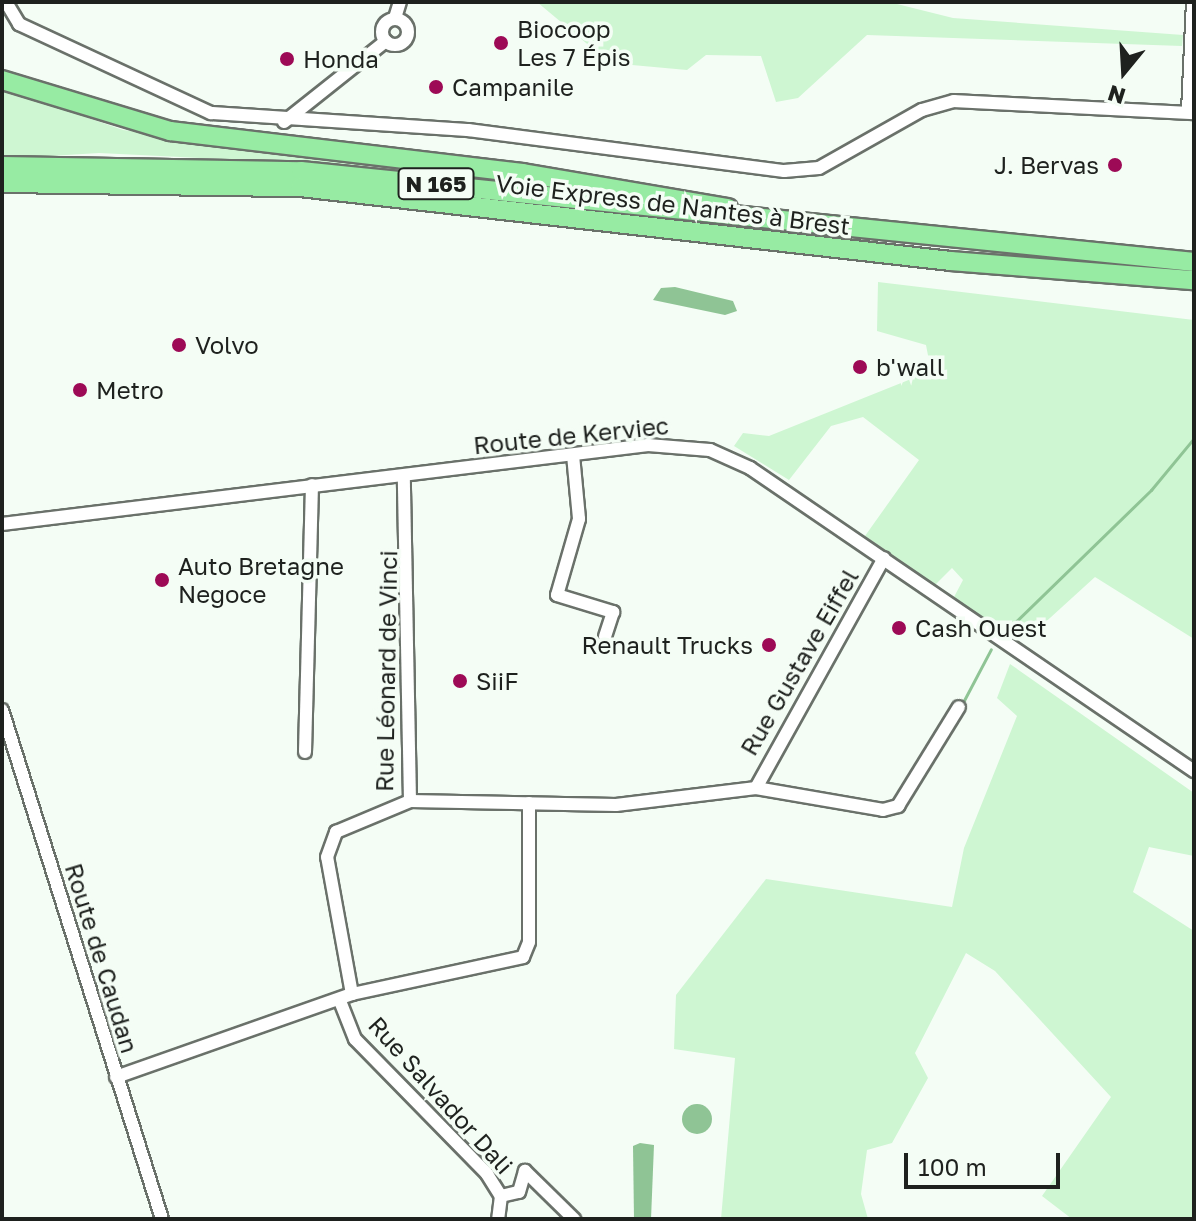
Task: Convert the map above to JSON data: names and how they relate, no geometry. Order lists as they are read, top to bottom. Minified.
{"streets":{"highway":["N 165","Voie Express de Nantes à Brest"],"street":["Route de Kerviec","Rue Gustave Eiffel","Rue Léonard de Vinci","Route de Caudan","Rue Salvador Dali"]},"crossings":[["N 165","Voie Express de Nantes à Brest"],["Route de Kerviec","Rue Gustave Eiffel"],["Route de Kerviec","Rue Léonard de Vinci"],["Rue Léonard de Vinci","Rue Salvador Dali"]],"places":["Biocoop Les 7 Épis","Honda","Campanile","J. Bervas","Volvo","b'wall","Metro","Auto Bretagne Negoce","Cash Ouest","Renault Trucks","SiiF"],"scale_bar":"100 m","north":"bottom"}
